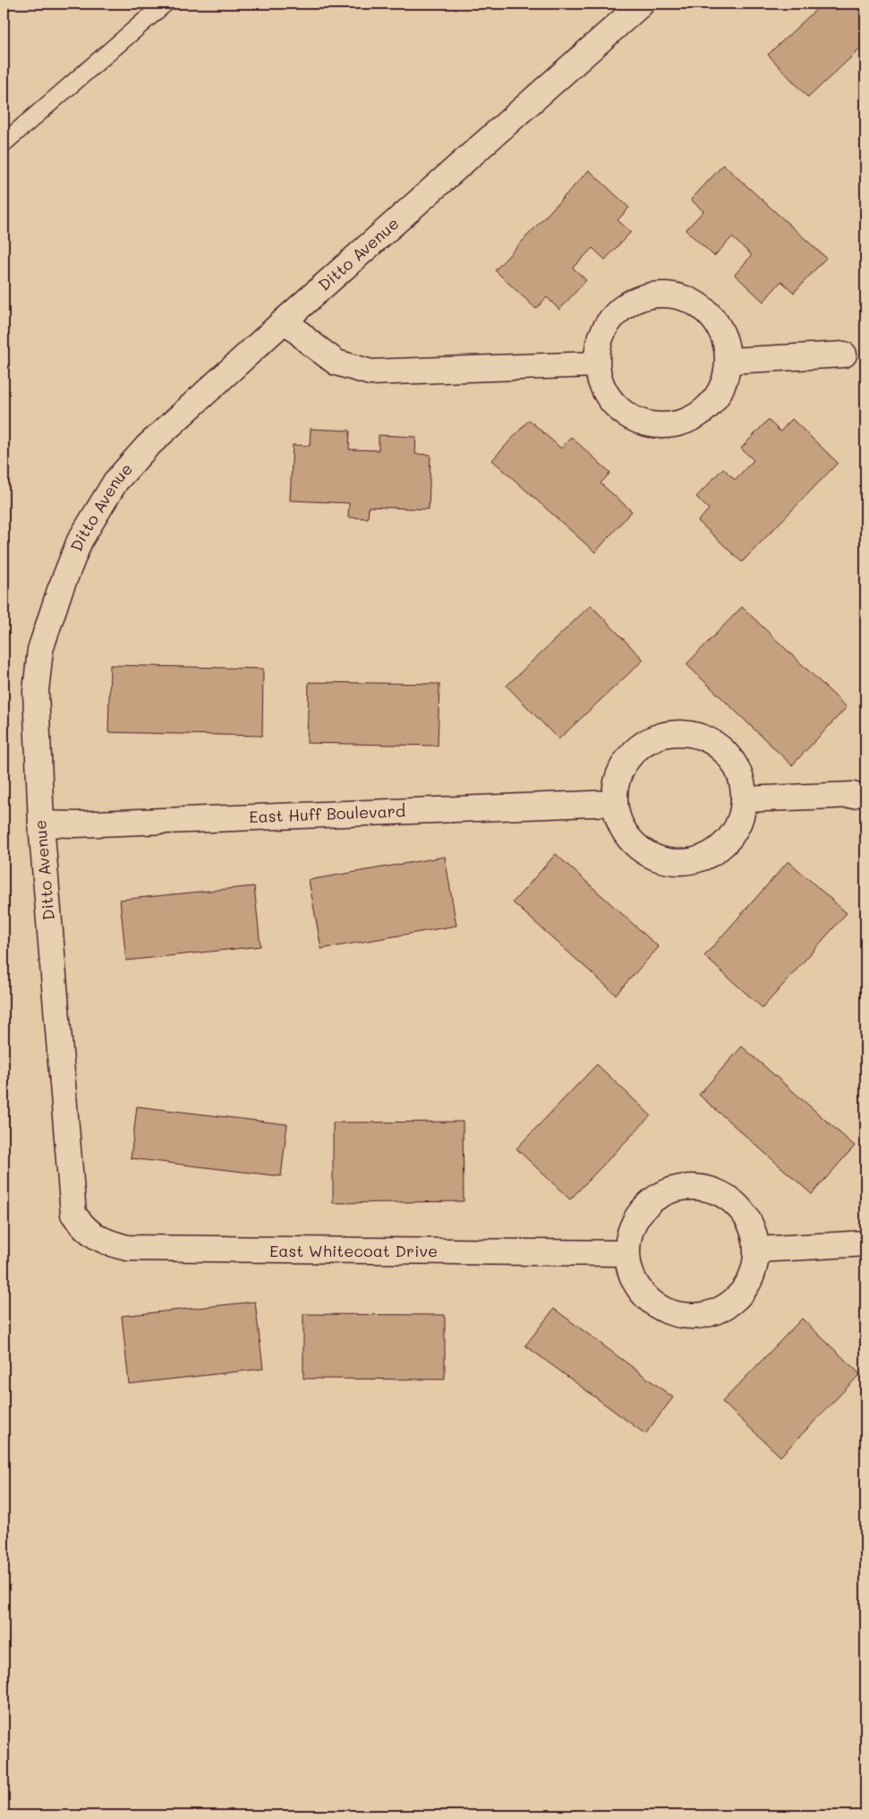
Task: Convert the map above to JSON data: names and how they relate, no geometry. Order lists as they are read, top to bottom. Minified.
{"streets":{"street":["Ditto Avenue","East Huff Boulevard","East Whitecoat Drive"]},"crossings":[["Ditto Avenue","East Huff Boulevard"],["Ditto Avenue","East Whitecoat Drive"]]}
